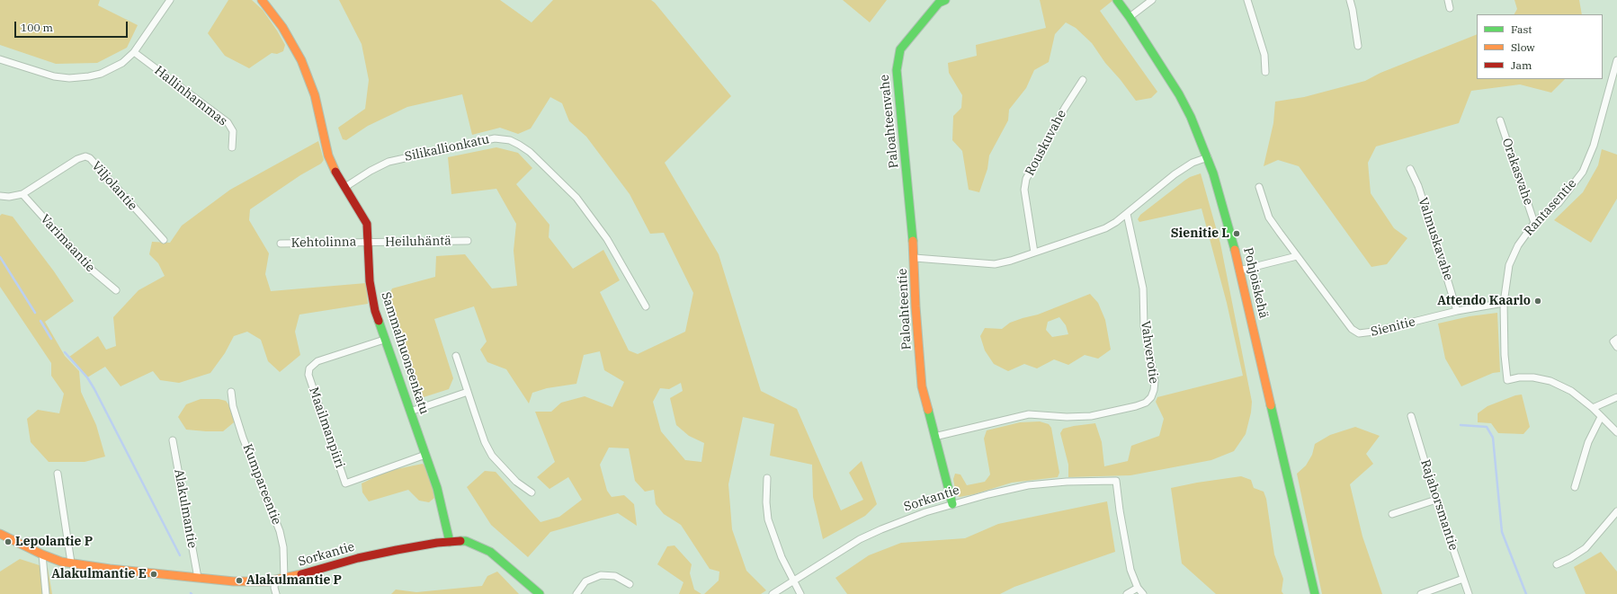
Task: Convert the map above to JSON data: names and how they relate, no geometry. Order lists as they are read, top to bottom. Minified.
{"streets":{"street":["Hallinhammas","Paloahteenvahe","Rouskuvahe","Silikallionkatu","Orakasvahe","Viljolantie","Rantasentie","Valmuskavahe","Heiluhäntä","Kehtolinna","Varimaantie","Pohjoiskehä","Paloahteentie","Sienitie","Vahverotie","Sammalhuoneenkatu","Maailmanpiiri","Kumpareentie","Sorkantie","Rajahorsmantie","Alakulmantie"]},"crossings":[["Paloahteenvahe","Paloahteentie"],["Rouskuvahe","Paloahteentie"],["Silikallionkatu","Sammalhuoneenkatu"],["Orakasvahe","Rantasentie"],["Viljolantie","Varimaantie"],["Rantasentie","Sienitie"],["Valmuskavahe","Sienitie"],["Heiluhäntä","Kehtolinna"],["Heiluhäntä","Sammalhuoneenkatu"],["Kehtolinna","Sammalhuoneenkatu"],["Pohjoiskehä","Paloahteentie"],["Paloahteentie","Vahverotie"],["Paloahteentie","Sorkantie"],["Sammalhuoneenkatu","Maailmanpiiri"],["Sammalhuoneenkatu","Sorkantie"],["Kumpareentie","Sorkantie"],["Sorkantie","Alakulmantie"]],"places":["Sienitie L","Attendo Kaarlo","Lepolantie P","Alakulmantie E","Alakulmantie P"],"legend":["Fast","Slow","Jam"],"scale_bar":"100 m"}
